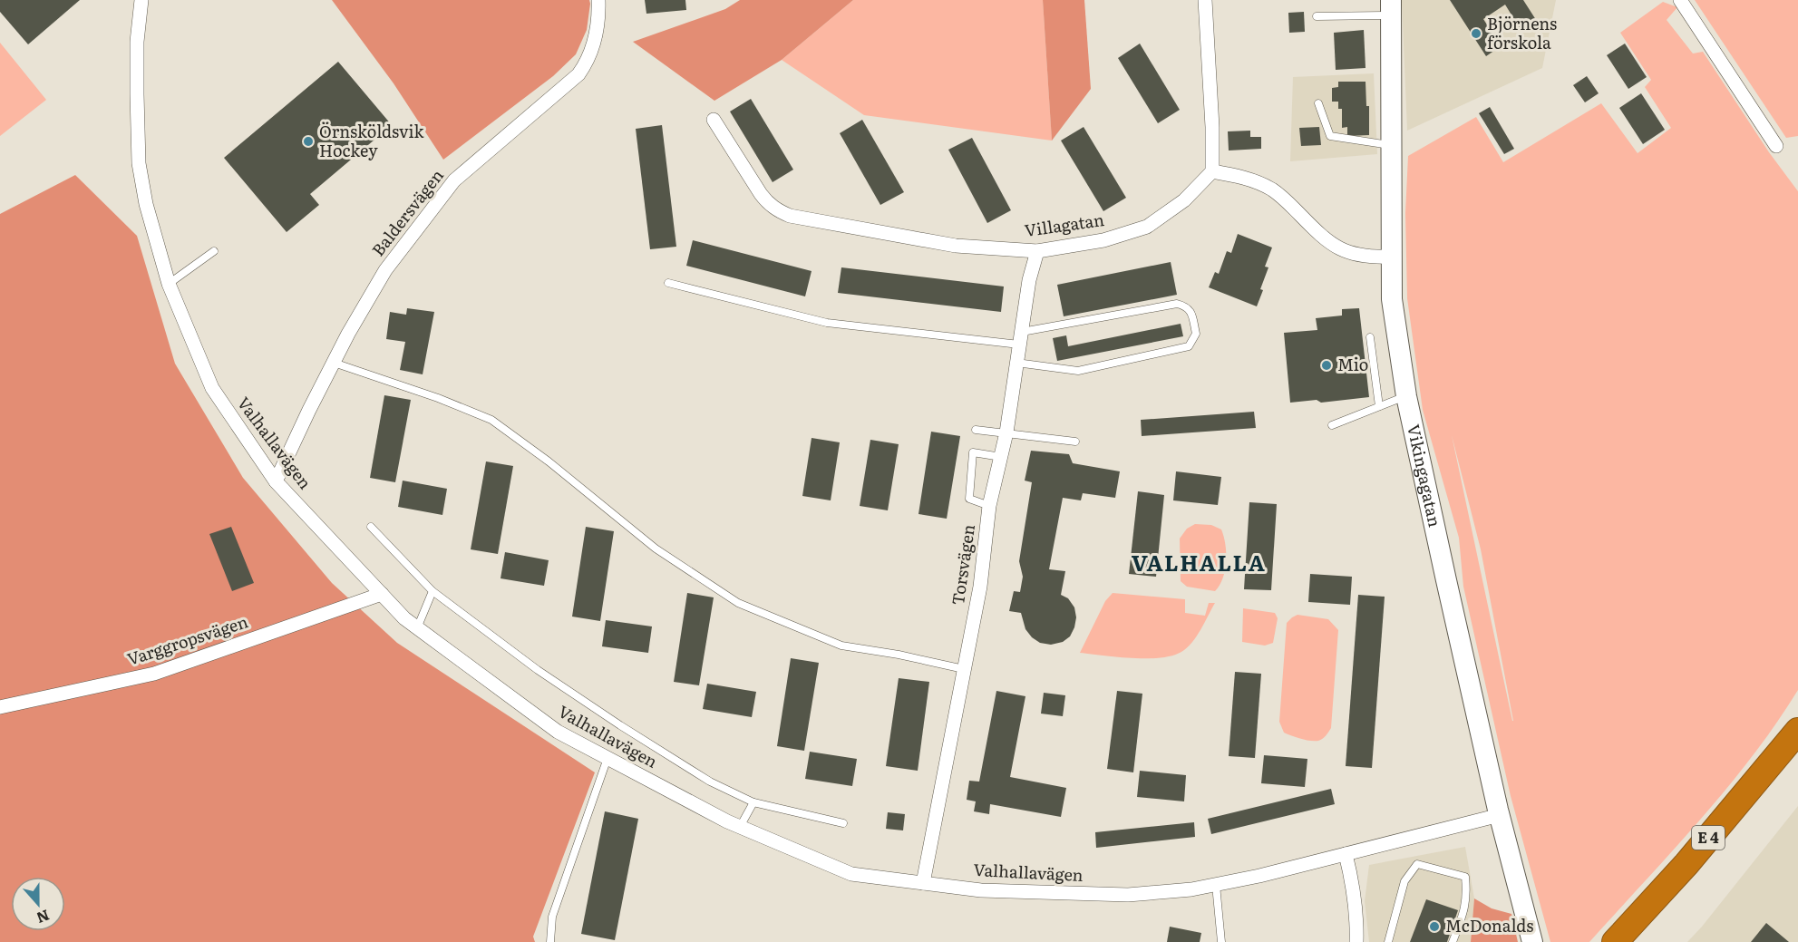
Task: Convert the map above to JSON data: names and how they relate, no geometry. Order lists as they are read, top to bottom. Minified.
{"streets":{"highway":["E 4"],"street":["Baldersvägen","Villagatan","Valhallavägen","Vikingagatan","Torsvägen","Varggropsvägen"]},"crossings":[["Baldersvägen","Valhallavägen"],["Villagatan","Torsvägen"],["Valhallavägen","Vikingagatan"],["Valhallavägen","Torsvägen"],["Valhallavägen","Varggropsvägen"]],"districts":["VALHALLA"],"places":["Björnens förskola","Örnsköldsvik Hockey","Mio","McDonalds"],"north":"bottom"}
